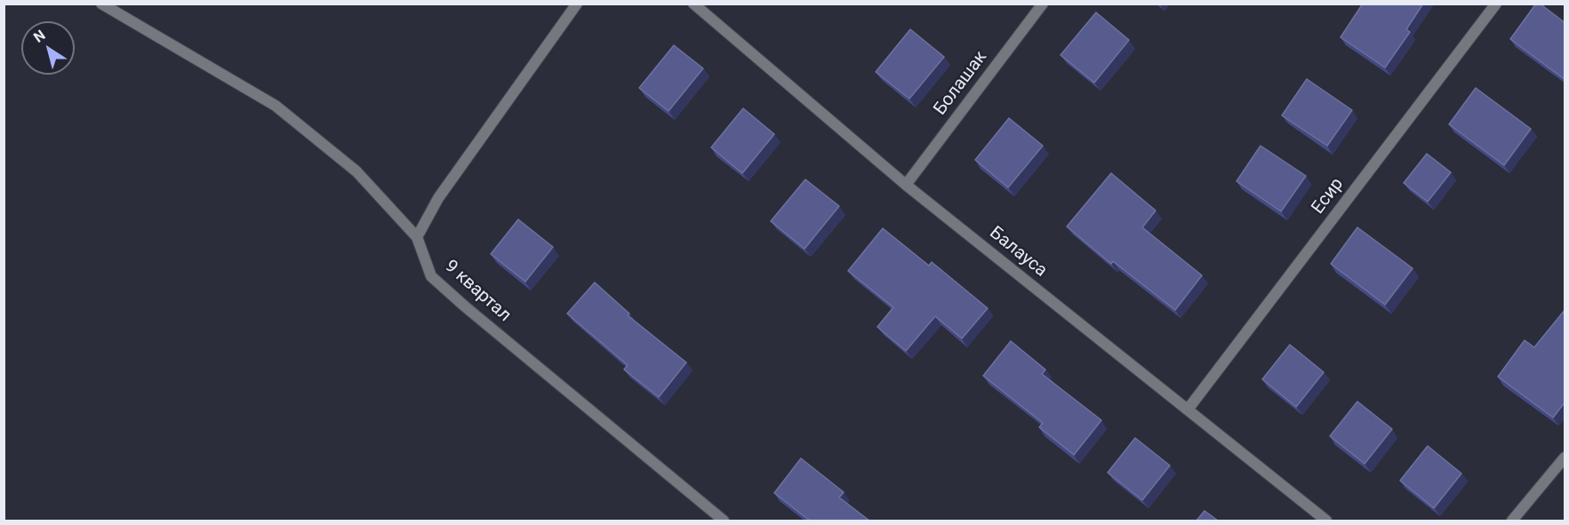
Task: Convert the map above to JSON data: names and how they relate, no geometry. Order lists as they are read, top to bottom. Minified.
{"streets":{"street":["Болашак","Есир","Балауса","9 квартал"]},"crossings":[["Болашак","Балауса"],["Есир","Балауса"]],"north":"top left"}
